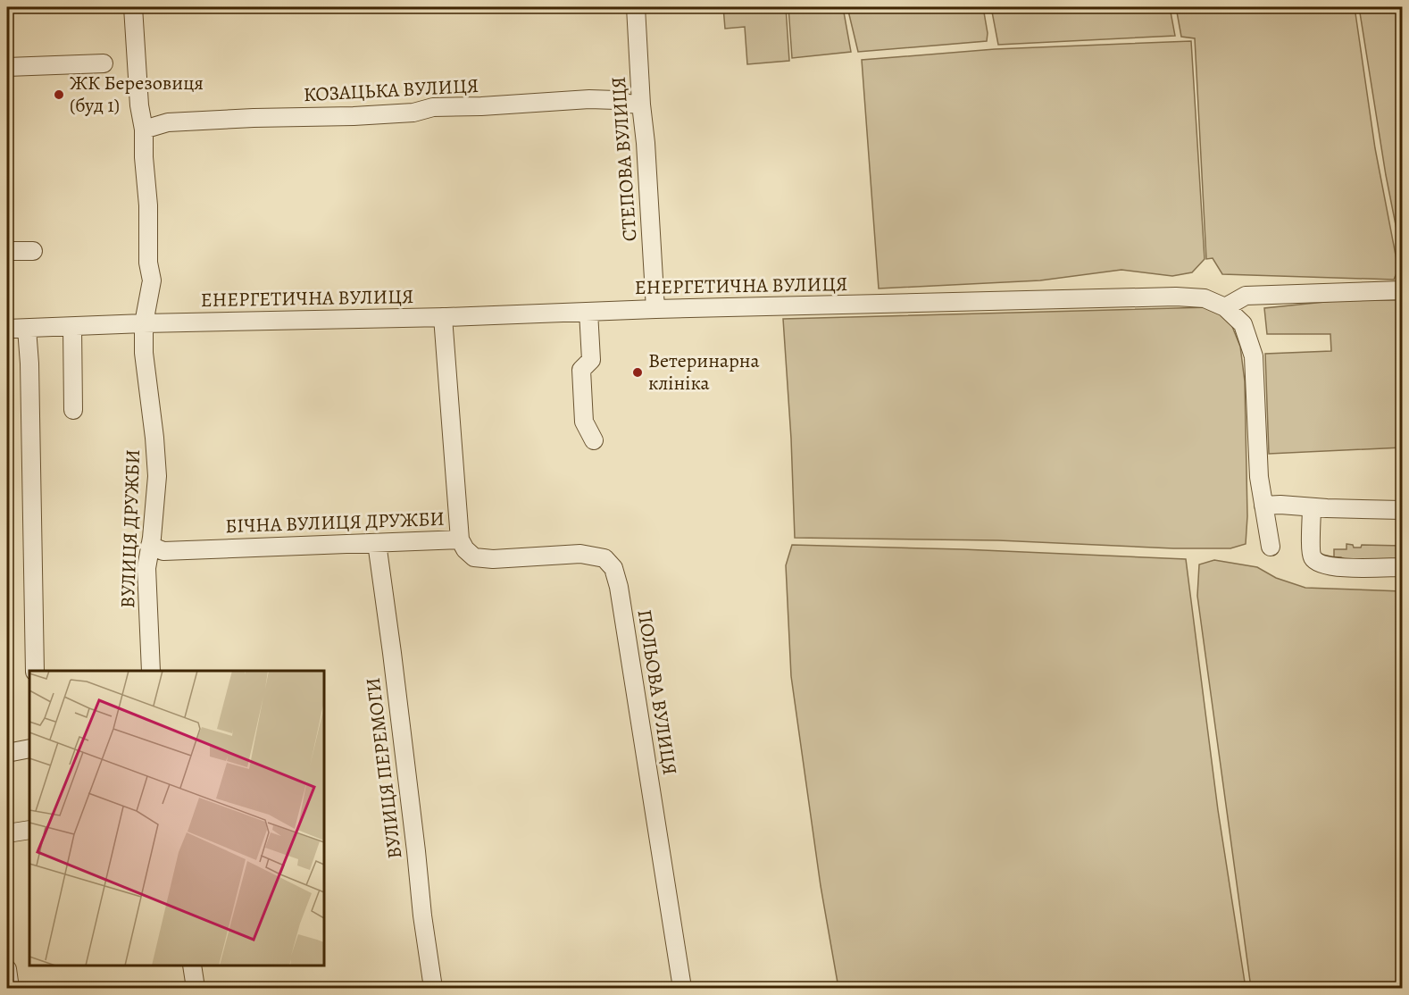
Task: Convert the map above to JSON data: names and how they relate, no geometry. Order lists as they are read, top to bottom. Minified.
{"streets":{"street":["КОЗАЦЬКА ВУЛИЦЯ","СТЕПОВА ВУЛИЦЯ","ЕНЕРГЕТИЧНА ВУЛИЦЯ","БІЧНА ВУЛИЦЯ ДРУЖБИ","ВУЛИЦЯ ДРУЖБИ","ПОЛЬОВА ВУЛИЦЯ","ВУЛИЦЯ ПЕРЕМОГИ"]},"crossings":[["КОЗАЦЬКА ВУЛИЦЯ","СТЕПОВА ВУЛИЦЯ"],["КОЗАЦЬКА ВУЛИЦЯ","ВУЛИЦЯ ДРУЖБИ"],["СТЕПОВА ВУЛИЦЯ","ЕНЕРГЕТИЧНА ВУЛИЦЯ"],["ЕНЕРГЕТИЧНА ВУЛИЦЯ","БІЧНА ВУЛИЦЯ ДРУЖБИ"],["ЕНЕРГЕТИЧНА ВУЛИЦЯ","ВУЛИЦЯ ДРУЖБИ"],["БІЧНА ВУЛИЦЯ ДРУЖБИ","ВУЛИЦЯ ДРУЖБИ"],["БІЧНА ВУЛИЦЯ ДРУЖБИ","ПОЛЬОВА ВУЛИЦЯ"],["БІЧНА ВУЛИЦЯ ДРУЖБИ","ВУЛИЦЯ ПЕРЕМОГИ"]],"places":["ЖК Березовиця (буд 1)","Ветеринарна клініка"]}
